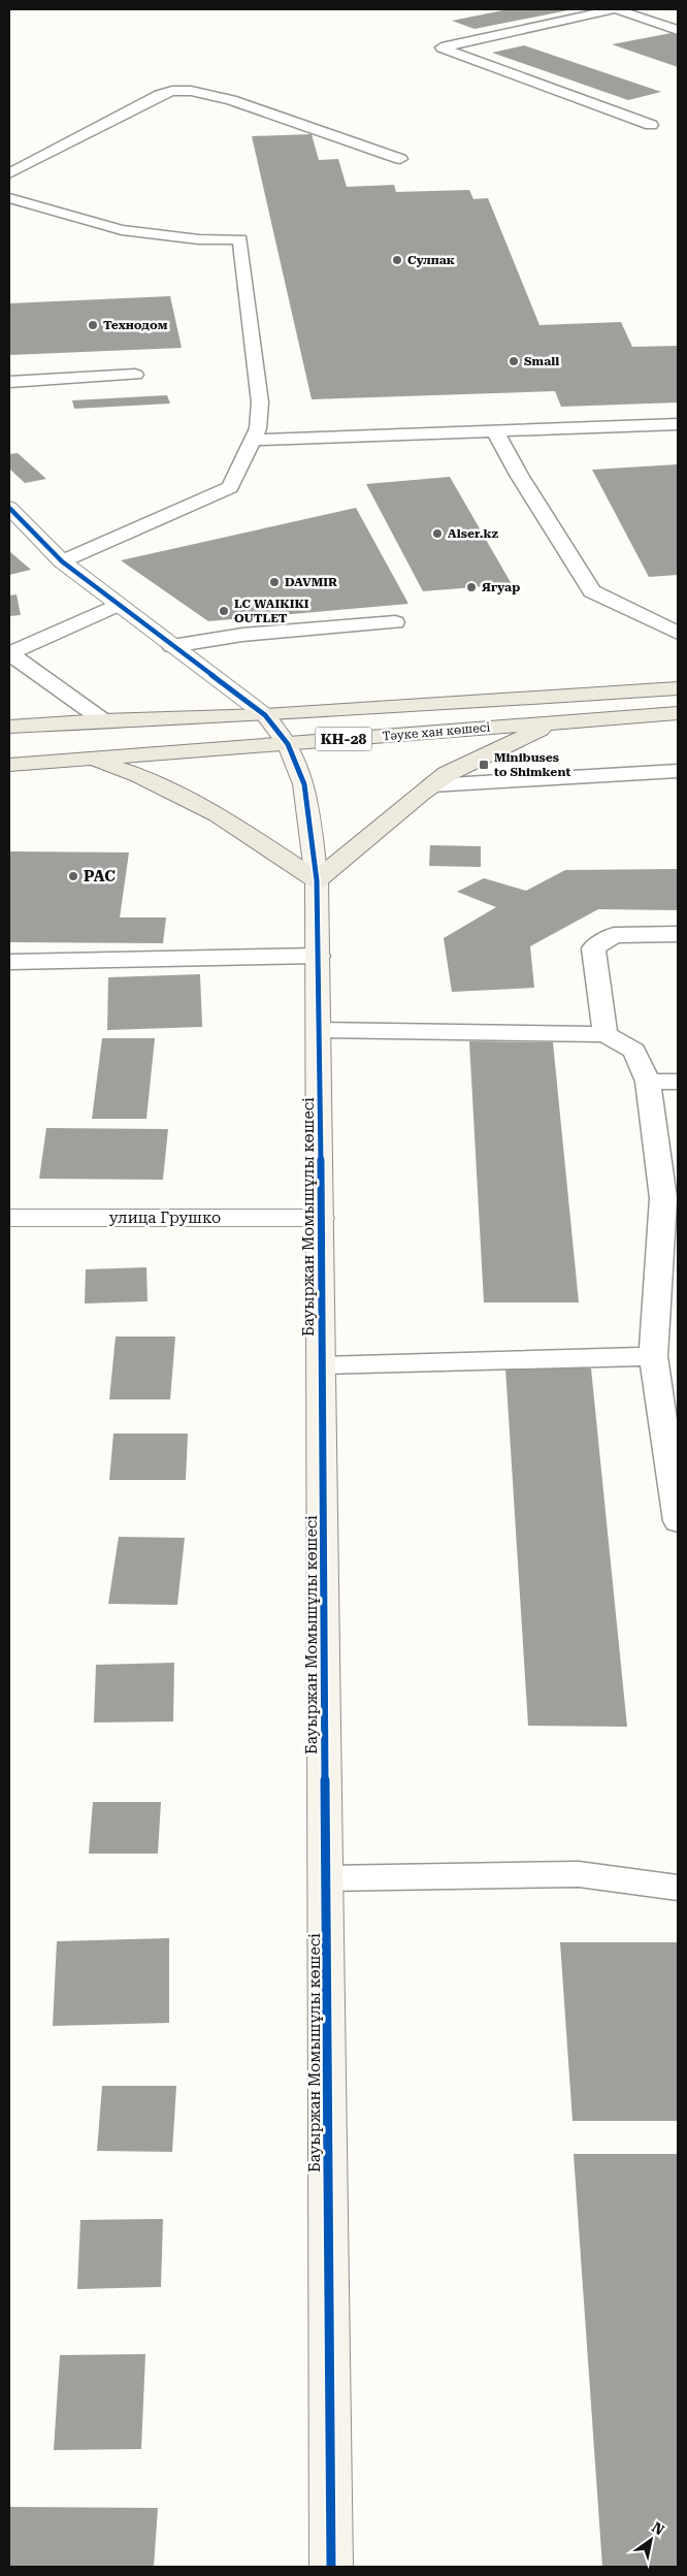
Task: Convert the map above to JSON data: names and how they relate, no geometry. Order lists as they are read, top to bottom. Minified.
{"streets":{"main road":["Тәуке хан көшесі","КН-28"],"street":["Бауыржан Момышұлы көшесі","улица Грушко"]},"crossings":[["Тәуке хан көшесі","Бауыржан Момышұлы көшесі"],["Бауыржан Момышұлы көшесі","улица Грушко"]],"places":{"other":["Сулпак","Технодом","Small","Alser.kz","DAVMIR","Ягуар","LC WAIKIKI OUTLET","РАС"],"transit":["Minibuses to Shimkent"]},"north":"top right"}
